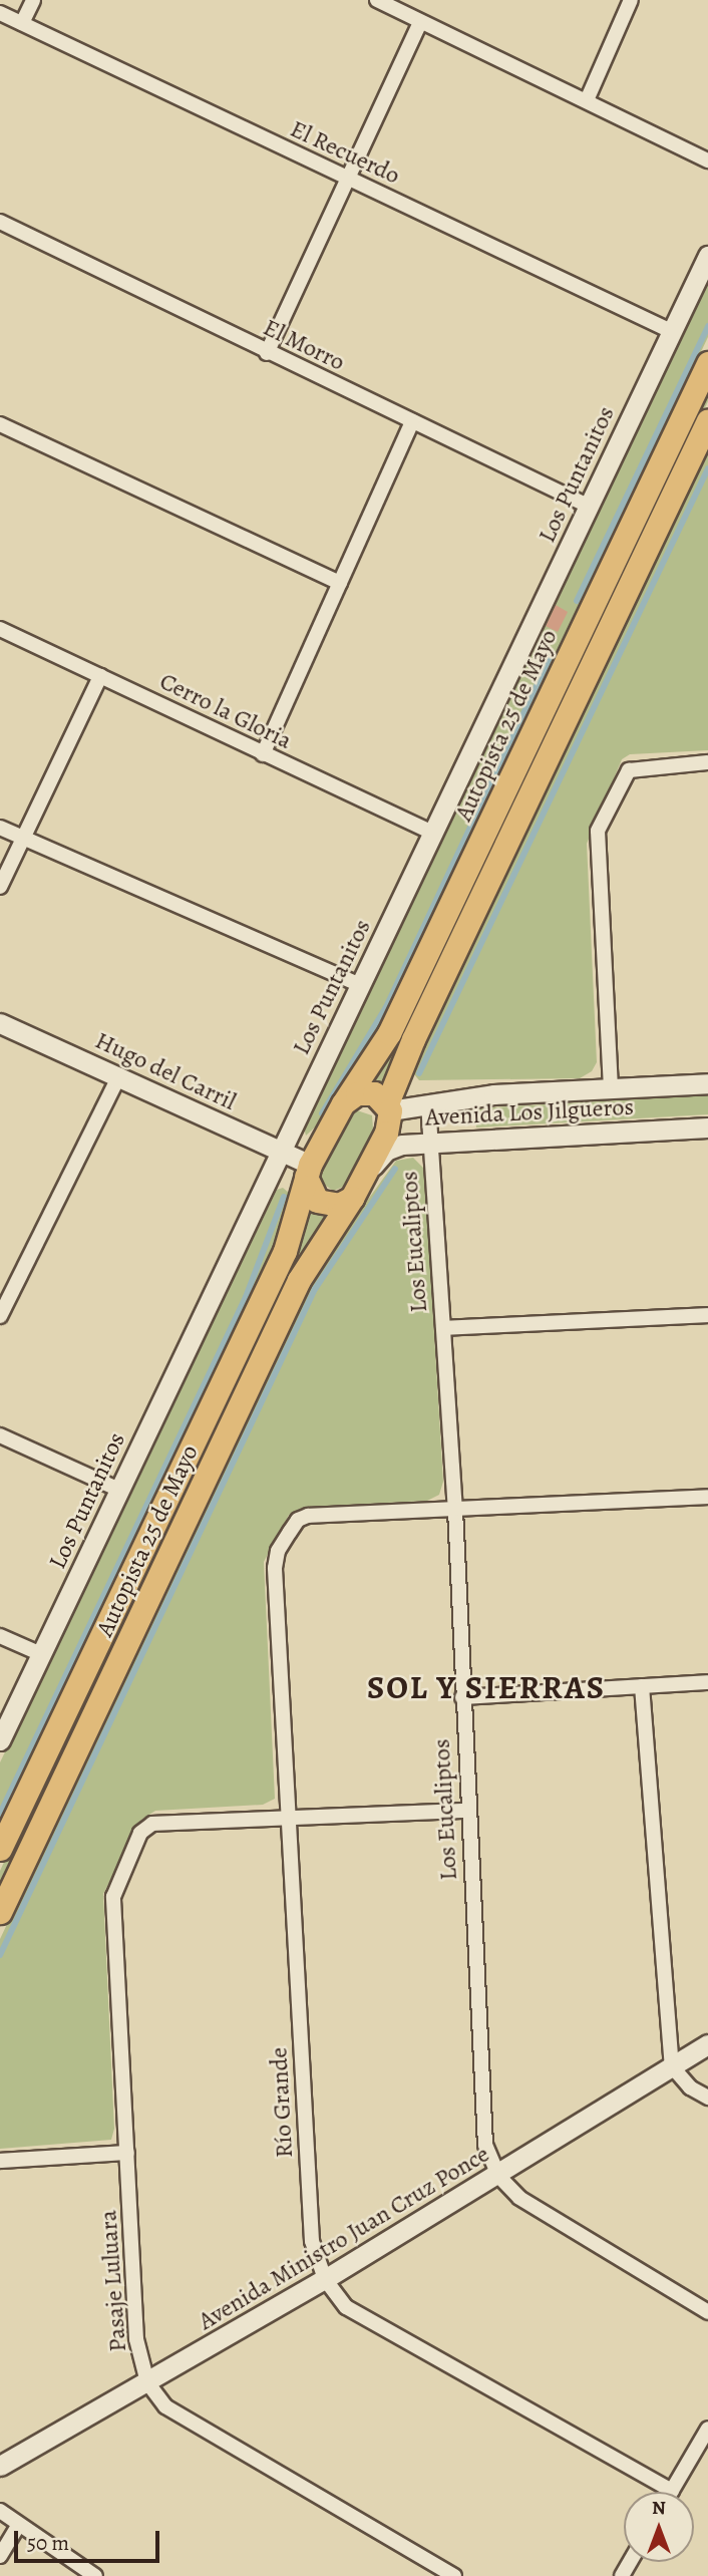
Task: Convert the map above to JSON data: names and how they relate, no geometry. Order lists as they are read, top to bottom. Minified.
{"streets":{"main road":["Autopista 25 de Mayo"],"street":["El Recuerdo","El Morro","Los Puntanitos","Cerro la Gloria","Hugo del Carril","Avenida Los Jilgueros","Los Eucaliptos","Río Grande","Avenida Ministro Juan Cruz Ponce","Pasaje Luluara"]},"crossings":[["El Recuerdo","Los Puntanitos"],["El Morro","Los Puntanitos"],["Los Puntanitos","Cerro la Gloria"],["Los Puntanitos","Hugo del Carril"],["Autopista 25 de Mayo","Hugo del Carril"],["Autopista 25 de Mayo","Avenida Los Jilgueros"],["Avenida Los Jilgueros","Los Eucaliptos"],["Los Eucaliptos","Río Grande"],["Los Eucaliptos","Avenida Ministro Juan Cruz Ponce"],["Río Grande","Avenida Ministro Juan Cruz Ponce"],["Río Grande","Pasaje Luluara"],["Avenida Ministro Juan Cruz Ponce","Pasaje Luluara"]],"districts":["SOL Y SIERRAS"],"scale_bar":"50 m","north":"top"}
